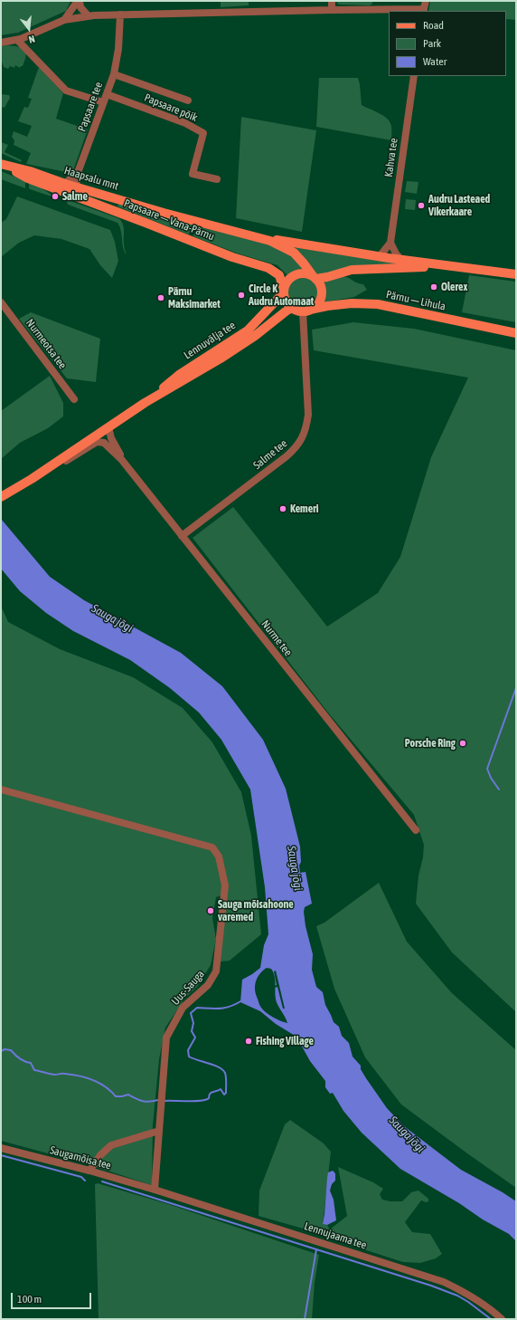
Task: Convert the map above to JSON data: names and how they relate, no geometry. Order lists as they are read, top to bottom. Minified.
{"streets":{"main road":["Haapsalu mnt","Papsaare — Vana-Pärnu","Pärnu — Lihula","Lennuvälja tee"],"street":["Papsaare tee","Papsaare põik","Kahva tee","Nurmeotsa tee","Salme tee","Nurme tee","Uus-Sauga","Saugamõisa tee","Lennujaama tee"]},"crossings":[["Papsaare tee","Papsaare põik"],["Papsaare tee","Haapsalu mnt"],["Papsaare tee","Papsaare — Vana-Pärnu"],["Haapsalu mnt","Papsaare — Vana-Pärnu"],["Papsaare — Vana-Pärnu","Pärnu — Lihula"],["Papsaare — Vana-Pärnu","Lennuvälja tee"],["Papsaare — Vana-Pärnu","Salme tee"],["Pärnu — Lihula","Lennuvälja tee"],["Pärnu — Lihula","Salme tee"],["Lennuvälja tee","Salme tee"],["Lennuvälja tee","Nurme tee"],["Salme tee","Nurme tee"],["Uus-Sauga","Saugamõisa tee"],["Uus-Sauga","Lennujaama tee"],["Saugamõisa tee","Lennujaama tee"]],"water":["Sauga jõgi"],"places":["Salme","Audru Lasteaed Vikerkaare","Olerex","Circle K Audru Automaat","Pärnu Maksimarket","Kemeri","Porsche Ring","Sauga mõisahoone varemed","Fishing Village"],"legend":["Road","Park","Water"],"scale_bar":"100 m","north":"bottom"}
